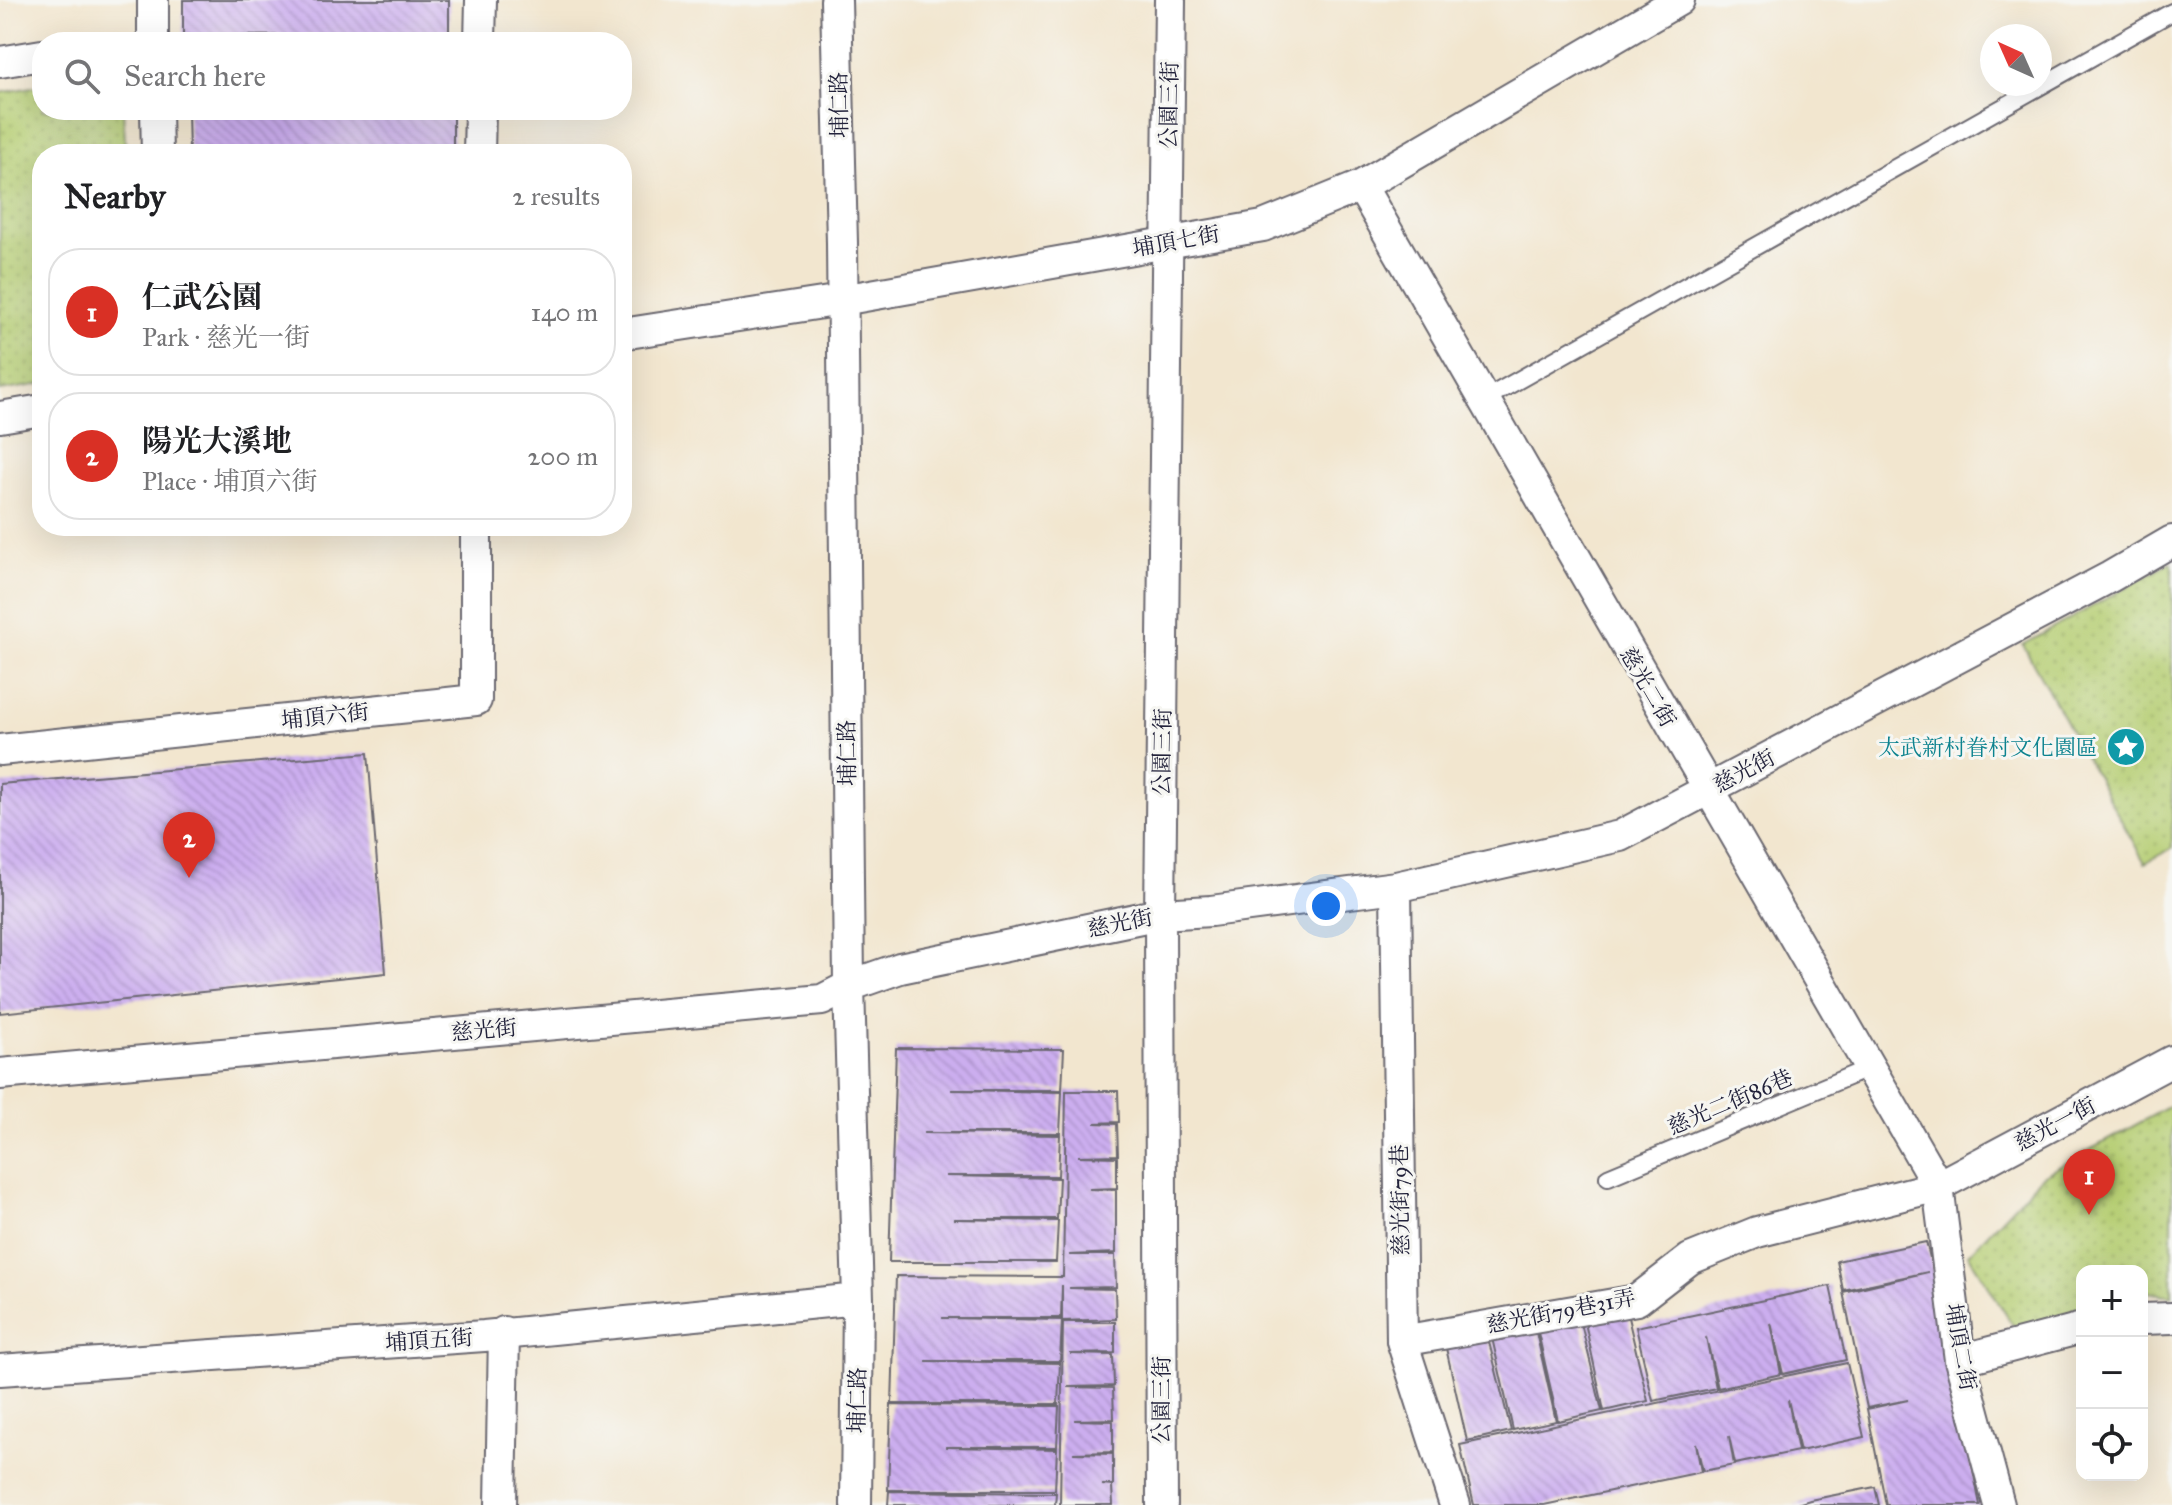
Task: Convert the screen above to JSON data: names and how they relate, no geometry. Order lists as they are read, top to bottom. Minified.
{"streets":{"street":["埔仁路","公園三街","埔頂七街","慈光二街","埔頂六街","慈光街","慈光一街","慈光街79巷","慈光街79巷31弄","埔頂五街","埔頂二街"],"lane":["慈光二街86巷"]},"crossings":[["埔仁路","埔頂七街"],["埔仁路","慈光街"],["埔仁路","埔頂五街"],["公園三街","埔頂七街"],["公園三街","慈光街"],["埔頂七街","慈光二街"],["慈光二街","慈光街"],["慈光二街","慈光二街86巷"],["慈光二街","慈光一街"],["慈光二街","慈光街79巷31弄"],["慈光二街","埔頂二街"],["慈光街","慈光街79巷"],["慈光一街","慈光街79巷31弄"],["慈光一街","埔頂二街"],["慈光街79巷","慈光街79巷31弄"],["慈光街79巷31弄","埔頂二街"]],"places":{"place":["太武新村眷村文化園區"]},"north":"top left","page":{"search":"Search here","heading":["Nearby","2 results"],"list":[{"mark":"1","name":"仁武公園","note":"Park · 慈光一街","value":"140 m"},{"mark":"2","name":"陽光大溪地","note":"Place · 埔頂六街","value":"200 m"}],"pins":["2","1"],"map_buttons":["+","−"]}}
